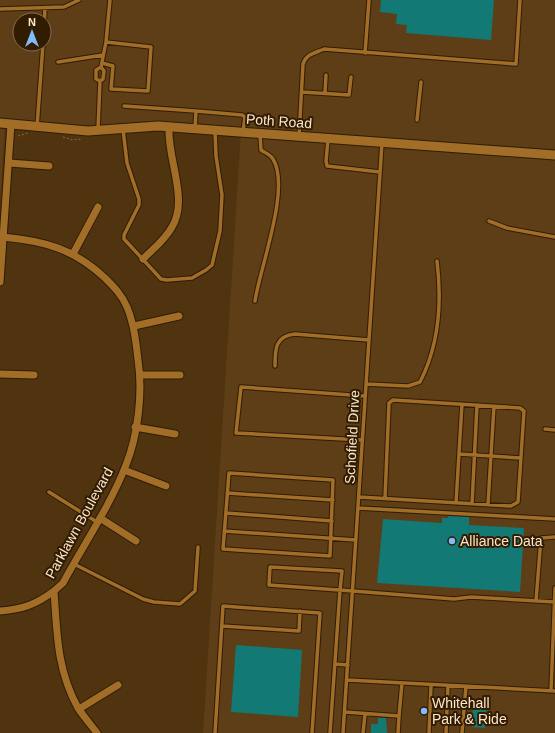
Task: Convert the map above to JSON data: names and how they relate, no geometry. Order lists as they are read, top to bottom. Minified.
{"streets":{"street":["Poth Road","Parklawn Boulevard"],"lane":["Schofield Drive"]},"crossings":[["Poth Road","Schofield Drive"]],"places":["Alliance Data","Whitehall Park & Ride"],"north":"top"}
